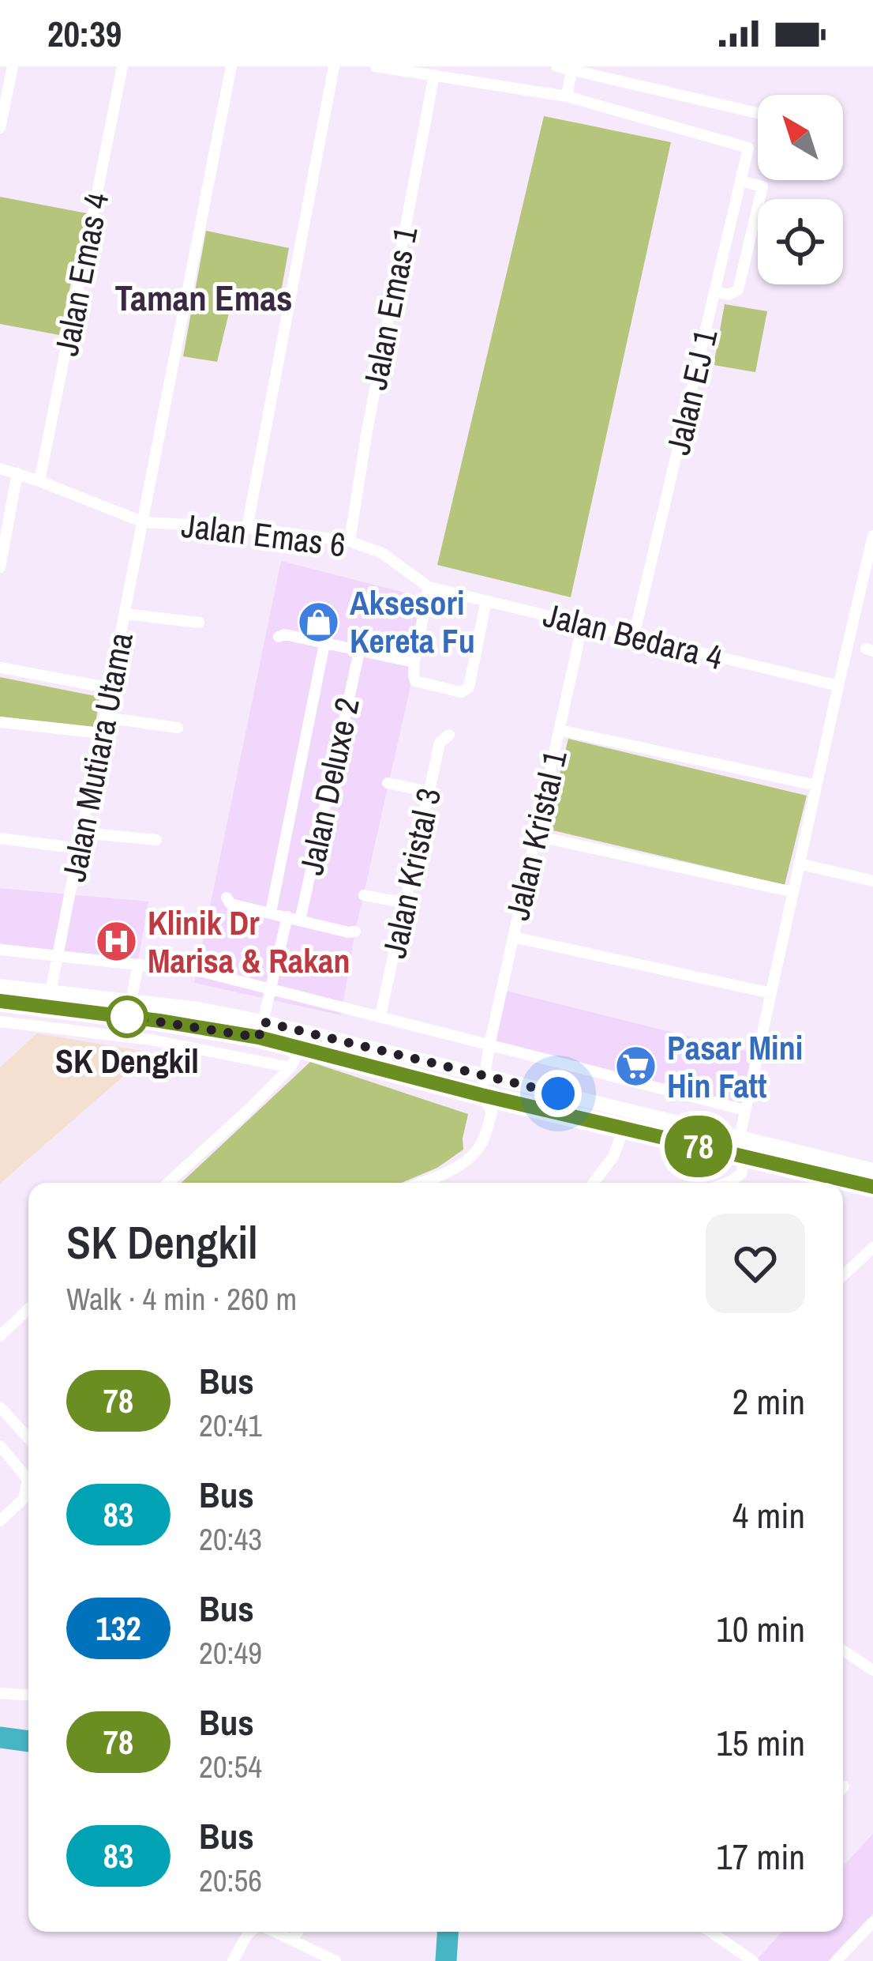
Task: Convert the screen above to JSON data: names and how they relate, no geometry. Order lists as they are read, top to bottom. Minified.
{"streets":{"street":["Jalan Emas 4","Jalan Emas 1","Jalan EJ 1","Jalan Emas 6","Jalan Bedara 4","Jalan Mutiara Utama","Jalan Deluxe 2","Jalan Kristal 1","Jalan Kristal 3"]},"crossings":[["Jalan Emas 4","Jalan Emas 6"],["Jalan Emas 1","Jalan Emas 6"],["Jalan EJ 1","Jalan Bedara 4"],["Jalan Emas 6","Jalan Bedara 4"],["Jalan Emas 6","Jalan Mutiara Utama"],["Jalan Bedara 4","Jalan Kristal 1"]],"districts":["Taman Emas"],"places":{"shop":["Aksesori Kereta Fu"],"hospital":["Klinik Dr Marisa & Rakan"],"other":["SK Dengkil"],"supermarket":["Pasar Mini Hin Fatt"]},"lines":["bus line 78"],"north":"top left","page":{"status":"20:39","on_map":"78","heading":["SK Dengkil","Walk · 4 min · 260 m"],"list":[{"mark":"78","name":"Bus","note":"20:41","value":"2 min"},{"mark":"83","name":"Bus","note":"20:43","value":"4 min"},{"mark":"132","name":"Bus","note":"20:49","value":"10 min"},{"mark":"78","name":"Bus","note":"20:54","value":"15 min"},{"mark":"83","name":"Bus","note":"20:56","value":"17 min"}]}}
